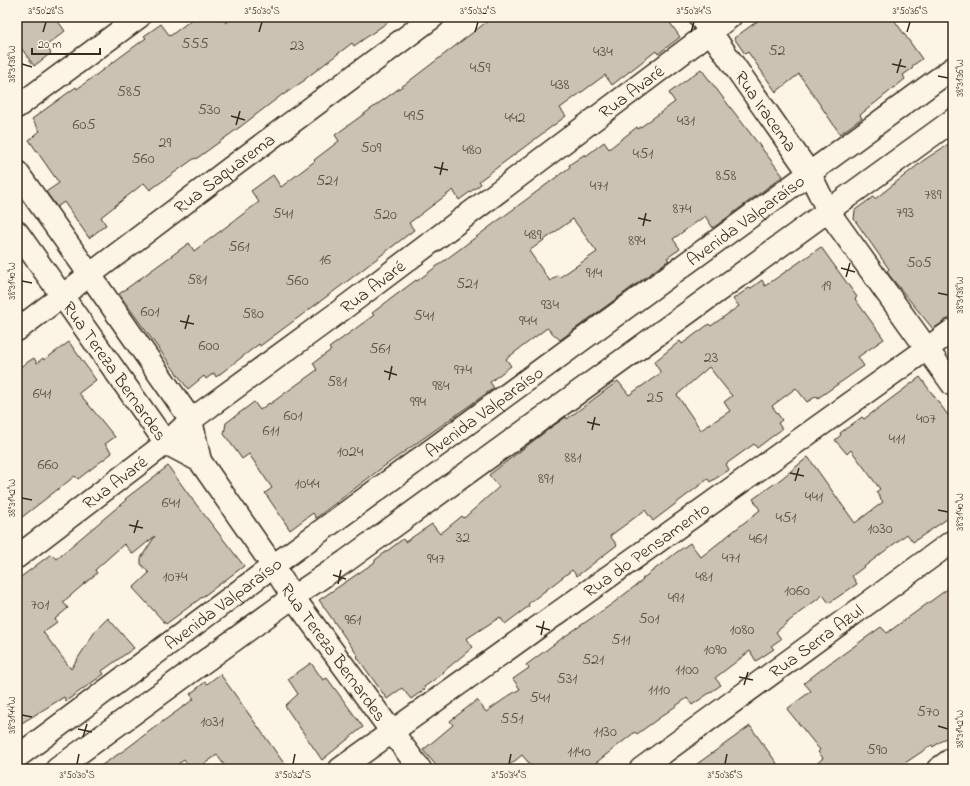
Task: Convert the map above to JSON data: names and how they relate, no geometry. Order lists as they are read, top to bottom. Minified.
{"streets":{"street":["Rua Avaré","Rua Iracema","Rua Saquarema","Avenida Valparaíso","Rua Tereza Bernardes","Rua do Pensamento","Rua Serra Azul"]},"crossings":[["Rua Avaré","Rua Iracema"],["Rua Avaré","Rua Tereza Bernardes"],["Rua Iracema","Avenida Valparaíso"],["Rua Iracema","Rua do Pensamento"],["Rua Saquarema","Rua Tereza Bernardes"],["Avenida Valparaíso","Rua Tereza Bernardes"],["Rua Tereza Bernardes","Rua do Pensamento"]],"house_numbers":["555","23","52","434","459","438","585","530","495","442","431","605","29","509","480","451","560","858","521","471","789","874","793","541","520","489","894","561","16","505","914","581","560","521","19","934","601","580","541","944","600","561","23","974","581","984","641","25","994","601","407","611","411","1024","881","660","891","1044","441","641","451","1030","32","461","471","947","1074","481","1060","491","701","501","961","1080","511","1090","521","1100","531","1110","541","570","551","1031","1130","590","1140"],"scale_bar":"20 m","coordinates":["3°50'28\"S","3°50'30\"S","3°50'32\"S","3°50'34\"S","3°50'36\"S","38°31'38\"W","38°31'36\"W","38°31'40\"W","38°31'42\"W","38°31'44\"W"]}
